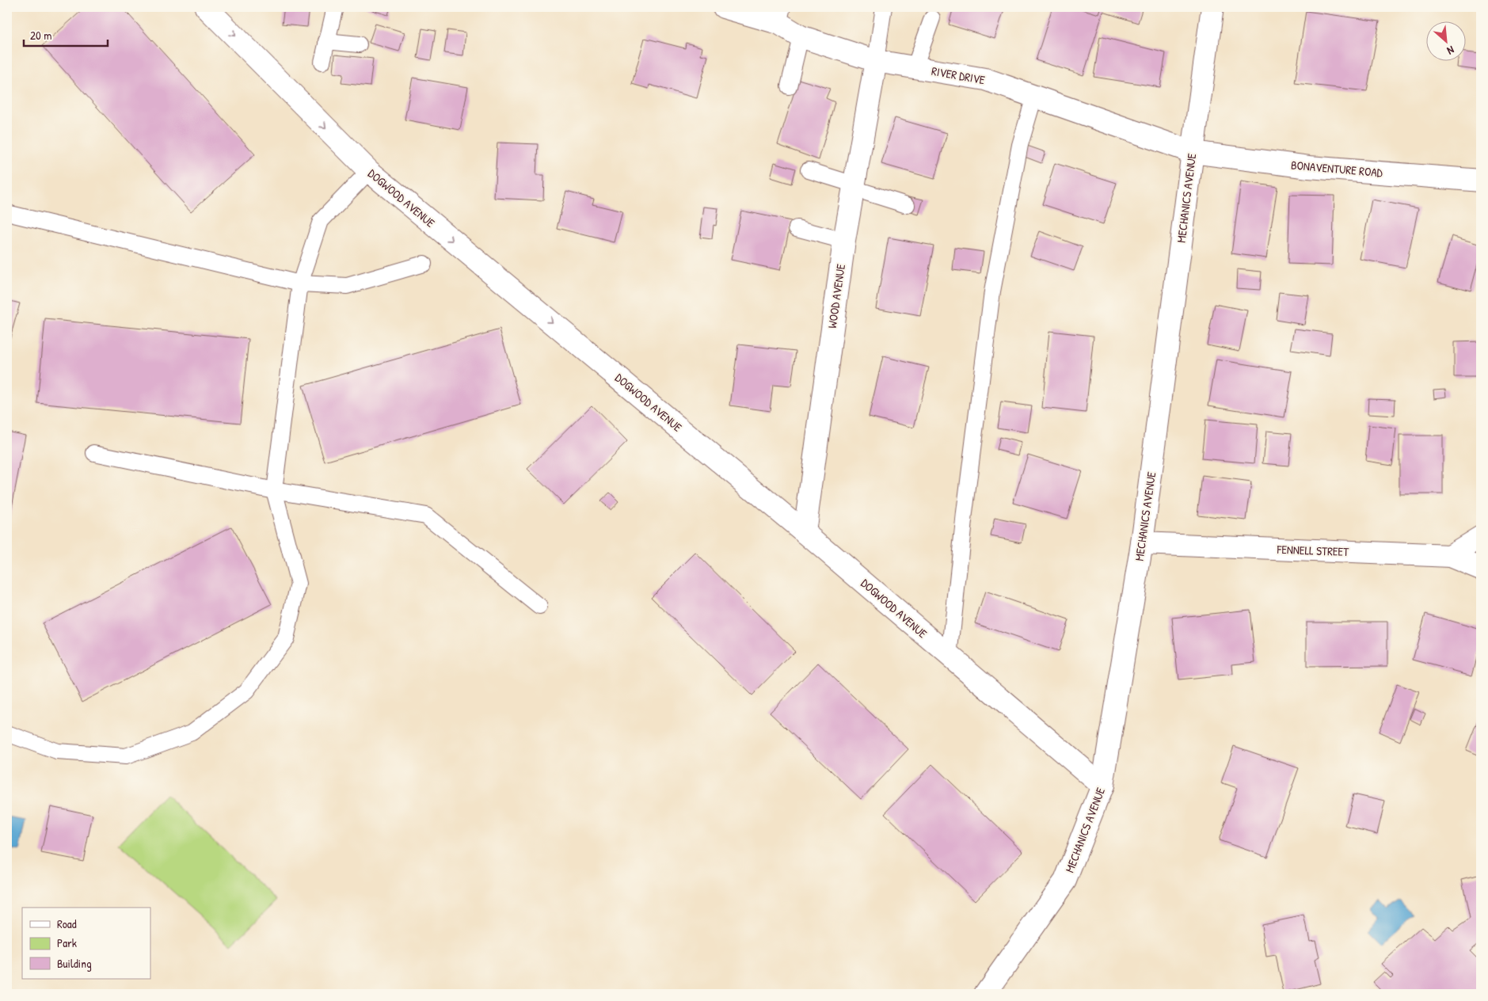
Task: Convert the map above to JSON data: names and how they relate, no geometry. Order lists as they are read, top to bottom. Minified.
{"streets":{"street":["RIVER DRIVE","BONAVENTURE ROAD","DOGWOOD AVENUE","MECHANICS AVENUE","WOOD AVENUE","FENNELL STREET"]},"crossings":[["RIVER DRIVE","BONAVENTURE ROAD"],["RIVER DRIVE","MECHANICS AVENUE"],["RIVER DRIVE","WOOD AVENUE"],["BONAVENTURE ROAD","MECHANICS AVENUE"],["DOGWOOD AVENUE","MECHANICS AVENUE"],["DOGWOOD AVENUE","WOOD AVENUE"],["MECHANICS AVENUE","FENNELL STREET"]],"one_way":["DOGWOOD AVENUE"],"legend":["Road","Park","Building"],"scale_bar":"20 m","north":"bottom right"}
